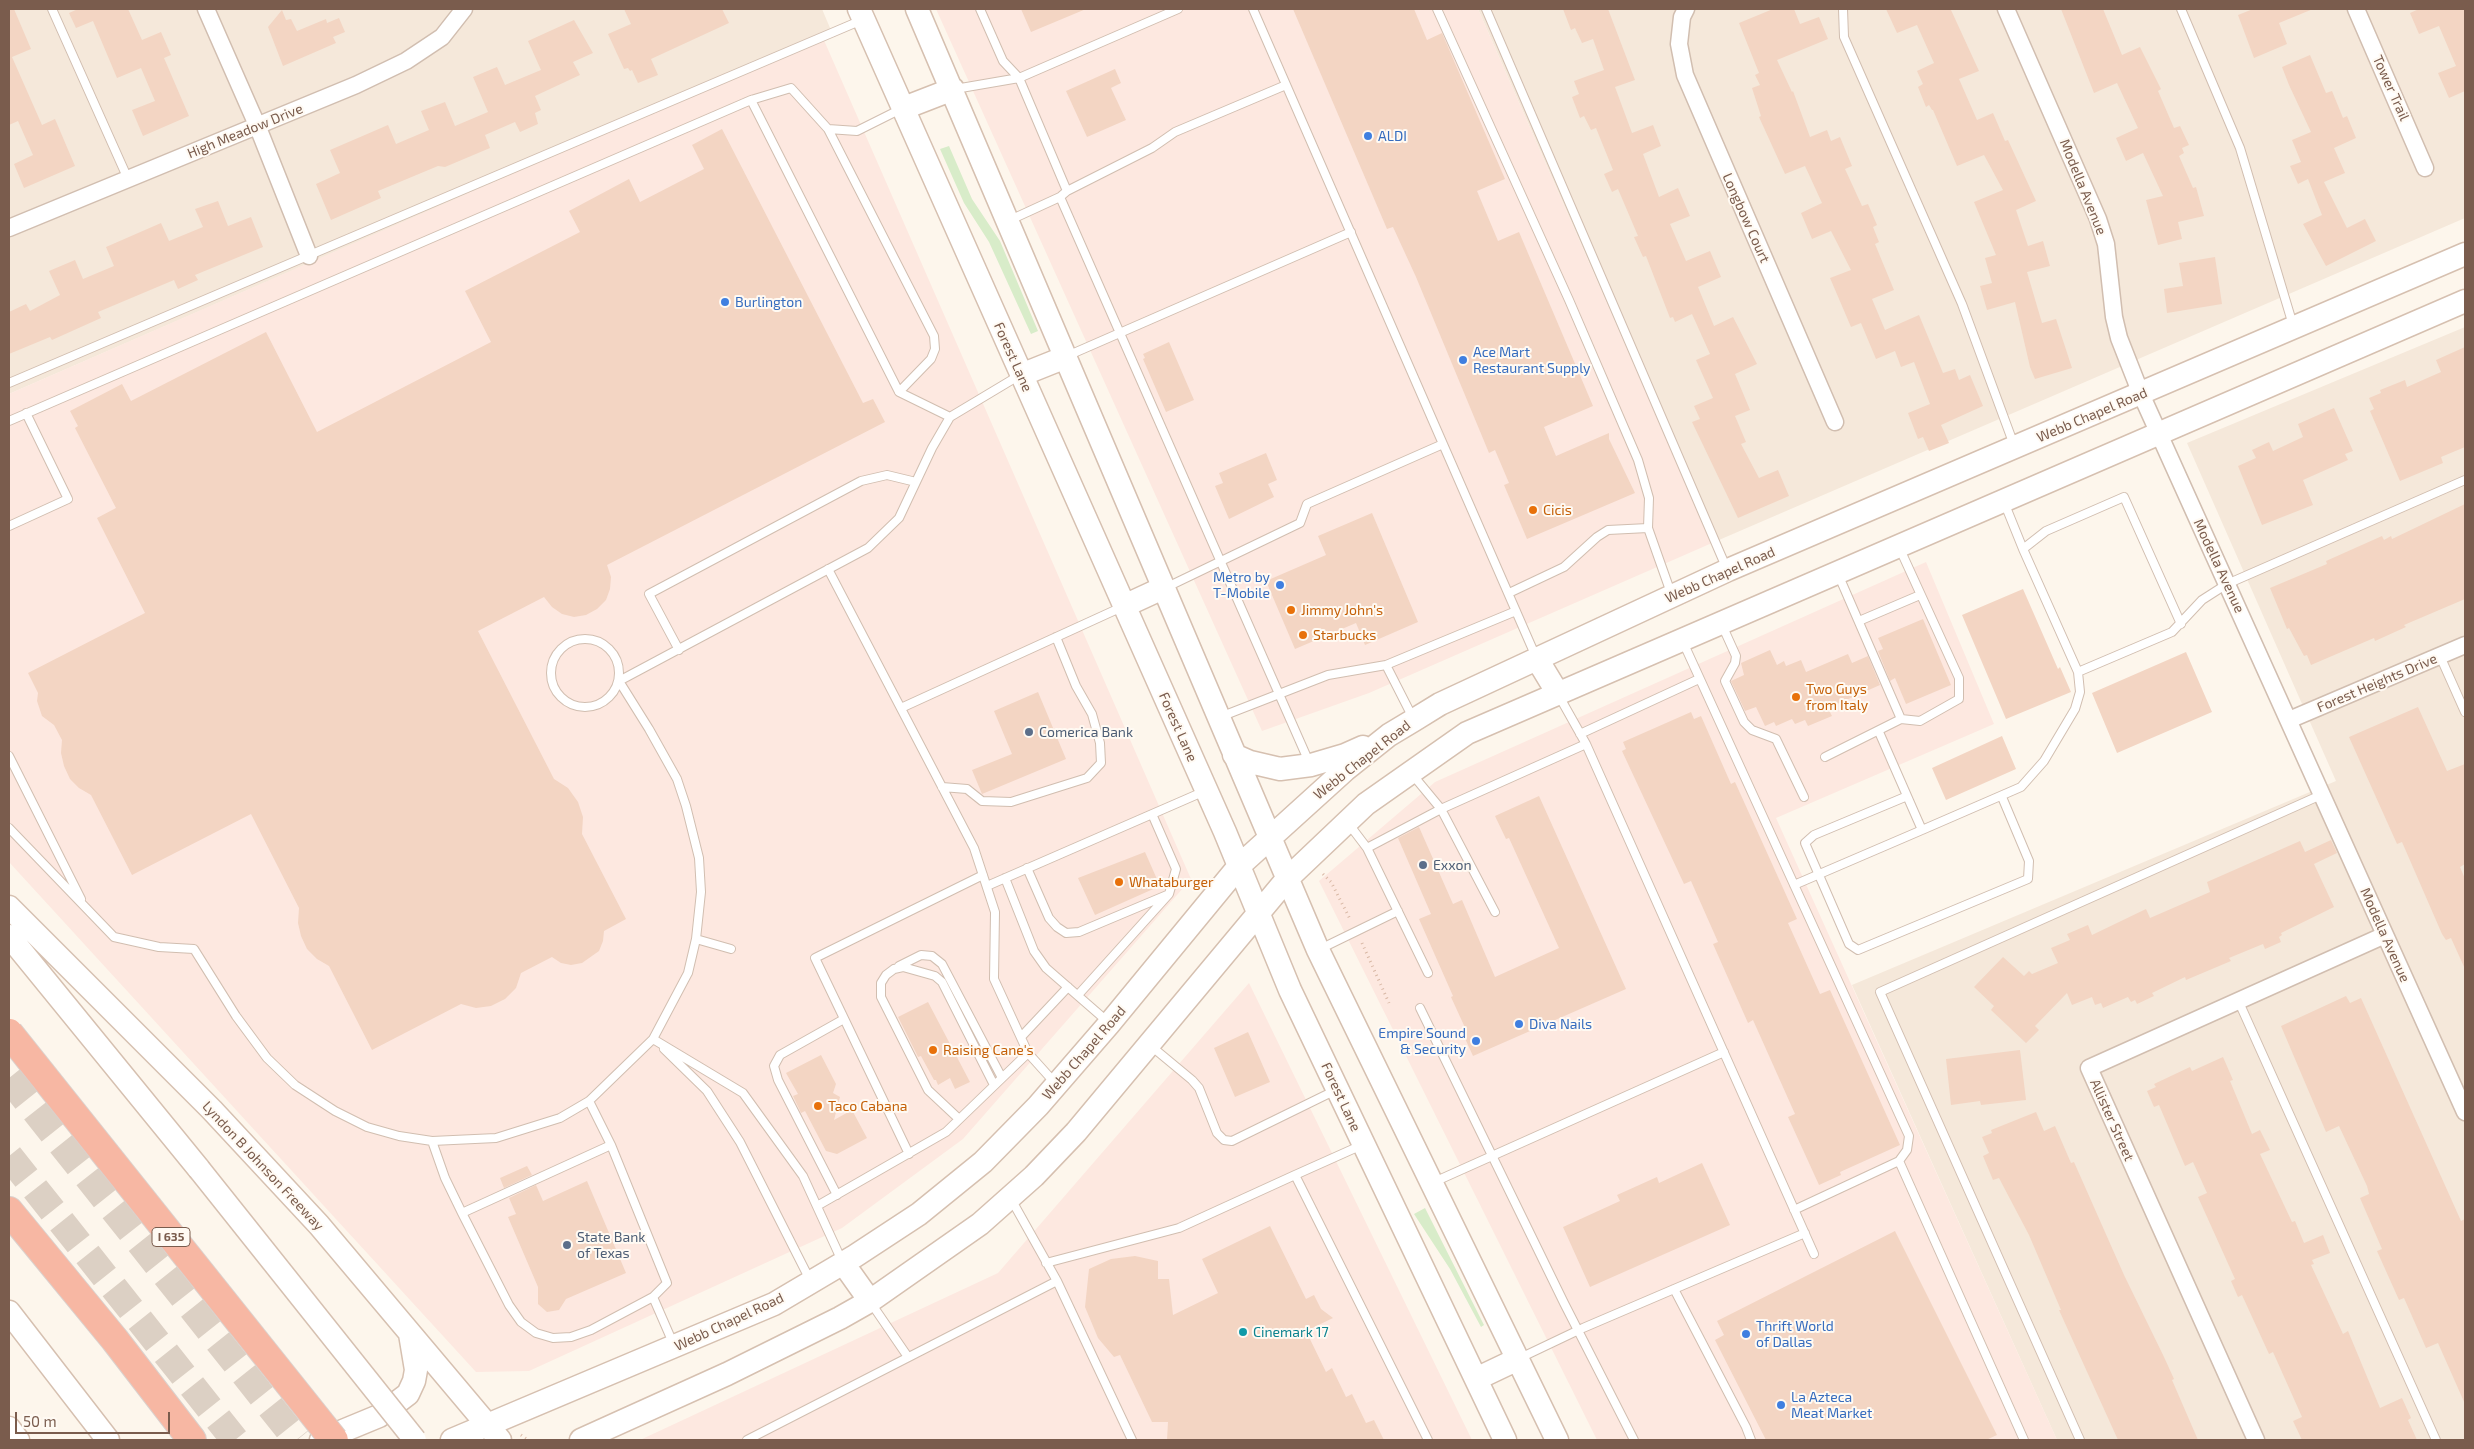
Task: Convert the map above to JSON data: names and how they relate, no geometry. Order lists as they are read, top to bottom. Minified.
{"streets":{"highway":["I 635"],"main road":["Forest Lane","Webb Chapel Road","Lyndon B Johnson Freeway"],"street":["Tower Trail","High Meadow Drive","Modella Avenue","Longbow Court","Forest Heights Drive","Allister Street"]},"crossings":[["Modella Avenue","Webb Chapel Road"],["Modella Avenue","Forest Heights Drive"],["Modella Avenue","Allister Street"],["Forest Lane","Webb Chapel Road"],["Webb Chapel Road","Lyndon B Johnson Freeway"]],"places":["ALDI","Burlington","Ace Mart Restaurant Supply","Cicis","Metro by T-Mobile","Jimmy John's","Starbucks","Two Guys from Italy","Comerica Bank","Exxon","Whataburger","Diva Nails","Empire Sound & Security","Raising Cane's","Taco Cabana","State Bank of Texas","Cinemark 17","Thrift World of Dallas","La Azteca Meat Market"],"scale_bar":"50 m"}
